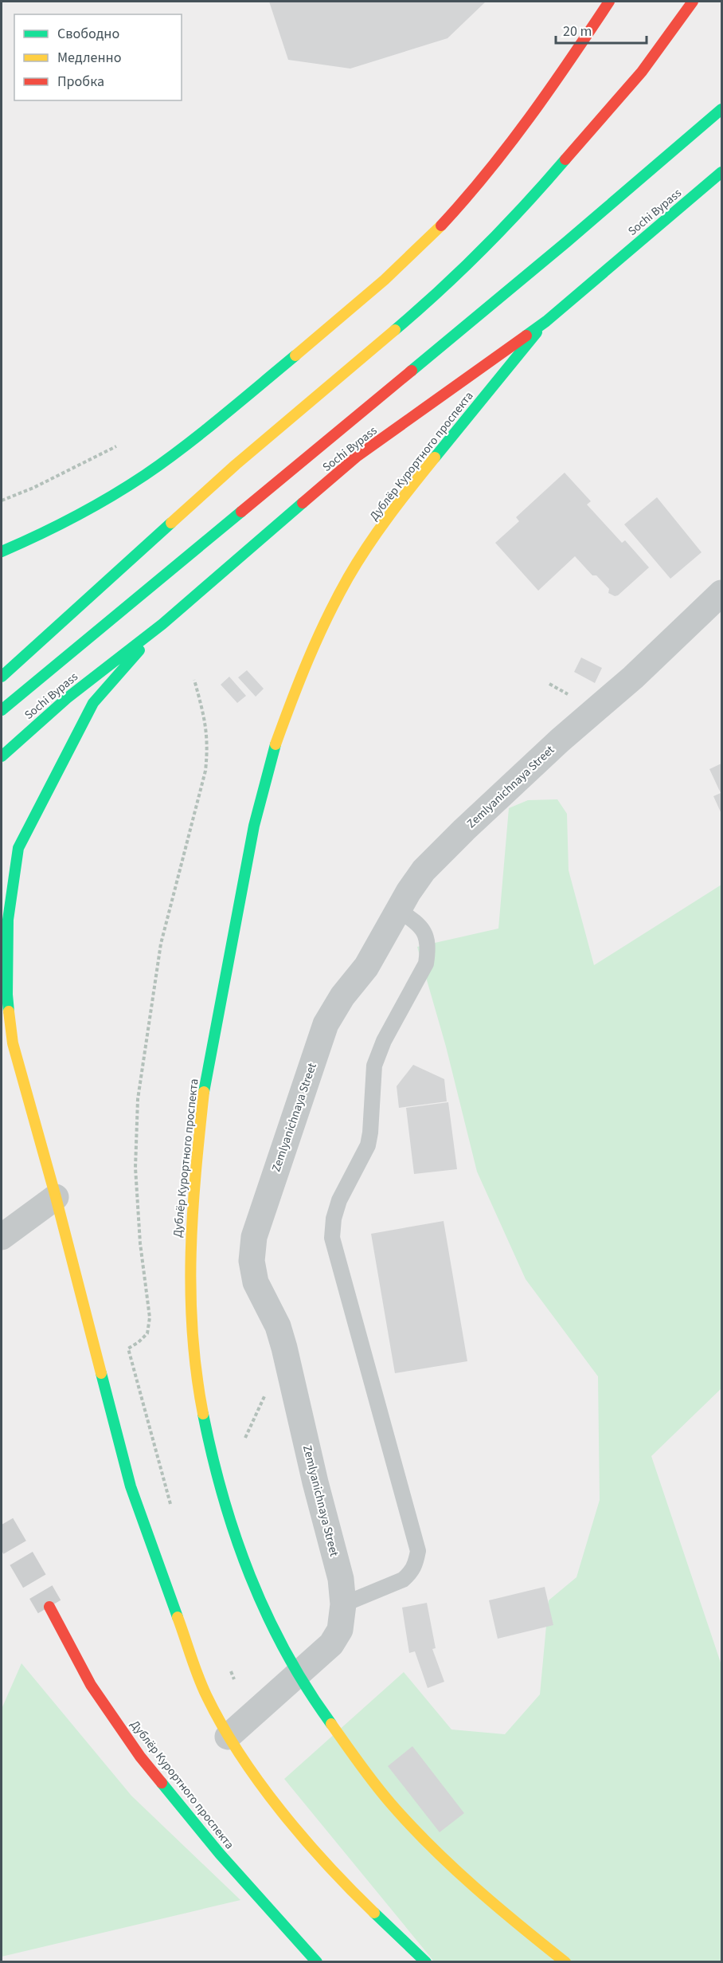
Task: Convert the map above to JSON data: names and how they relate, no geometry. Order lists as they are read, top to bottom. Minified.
{"streets":{"main road":["Sochi Bypass","Дублёр Курортного проспекта"],"street":["Zemlyanichnaya Street"]},"crossings":[["Sochi Bypass","Дублёр Курортного проспекта"]],"legend":["Свободно","Медленно","Пробка"],"scale_bar":"20 m"}
